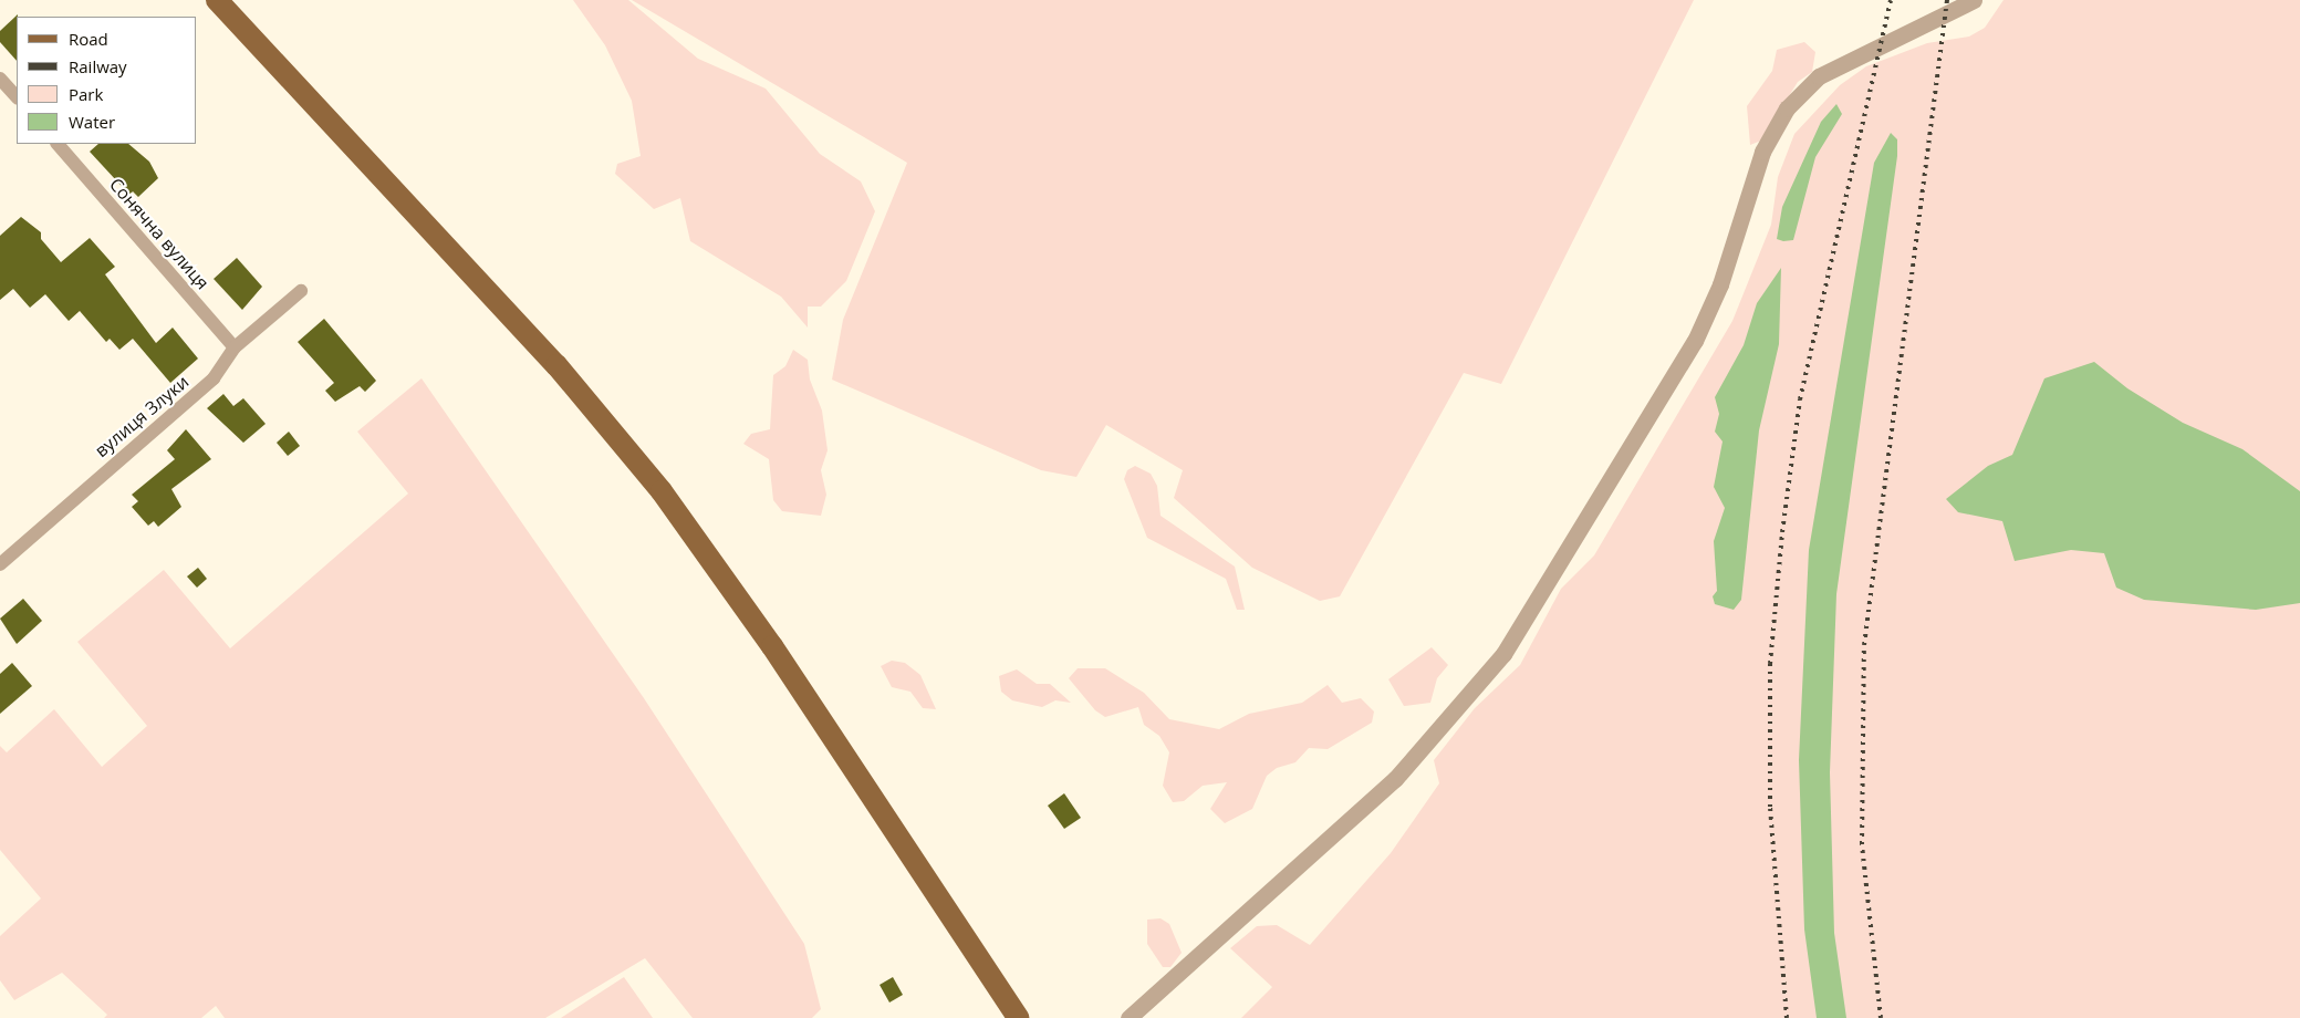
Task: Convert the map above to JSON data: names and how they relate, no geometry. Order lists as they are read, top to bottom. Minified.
{"streets":{"street":["Сонячна вулиця","вулиця Злуки"]},"crossings":[["Сонячна вулиця","вулиця Злуки"]],"legend":["Road","Railway","Park","Water"]}
